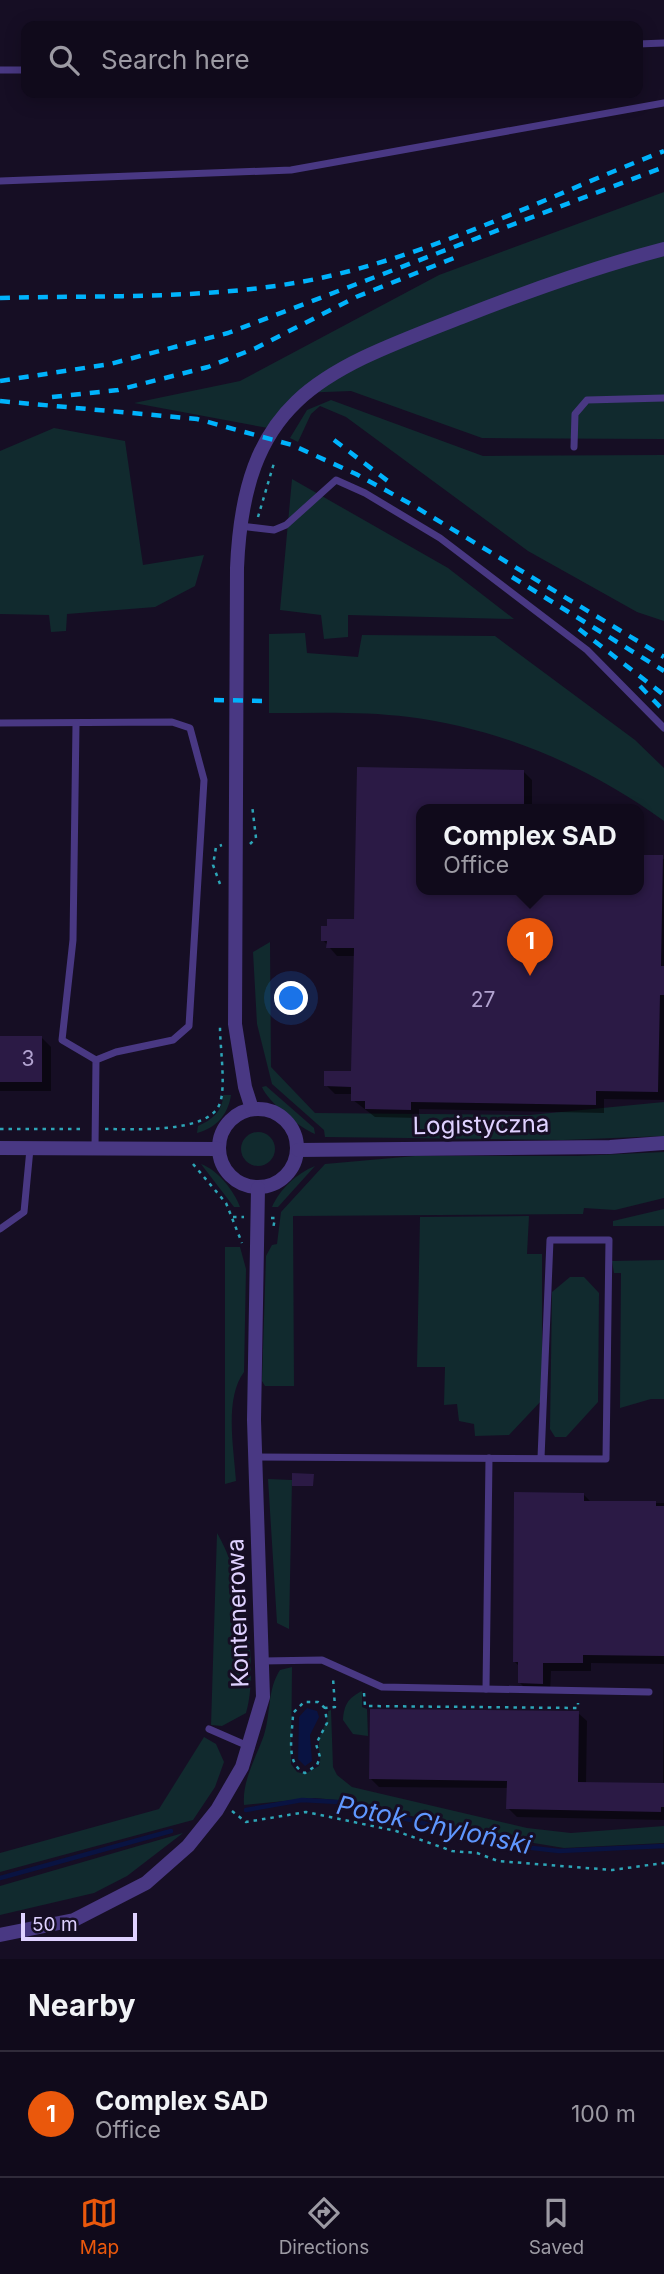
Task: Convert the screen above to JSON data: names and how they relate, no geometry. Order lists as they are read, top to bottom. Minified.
{"streets":{"street":["Logistyczna","Kontenerowa"]},"crossings":[["Logistyczna","Kontenerowa"]],"water":["Potok Chyloński"],"house_numbers":["27","3"],"scale_bar":"50 m","page":{"search":"Search here","popup":["Complex SAD","Office"],"pins":"1","scale":"50 m","heading":"Nearby","list":[{"mark":"1","name":"Complex SAD","note":"Office","value":"100 m"}],"nav":["Map","Directions","Saved"]}}
